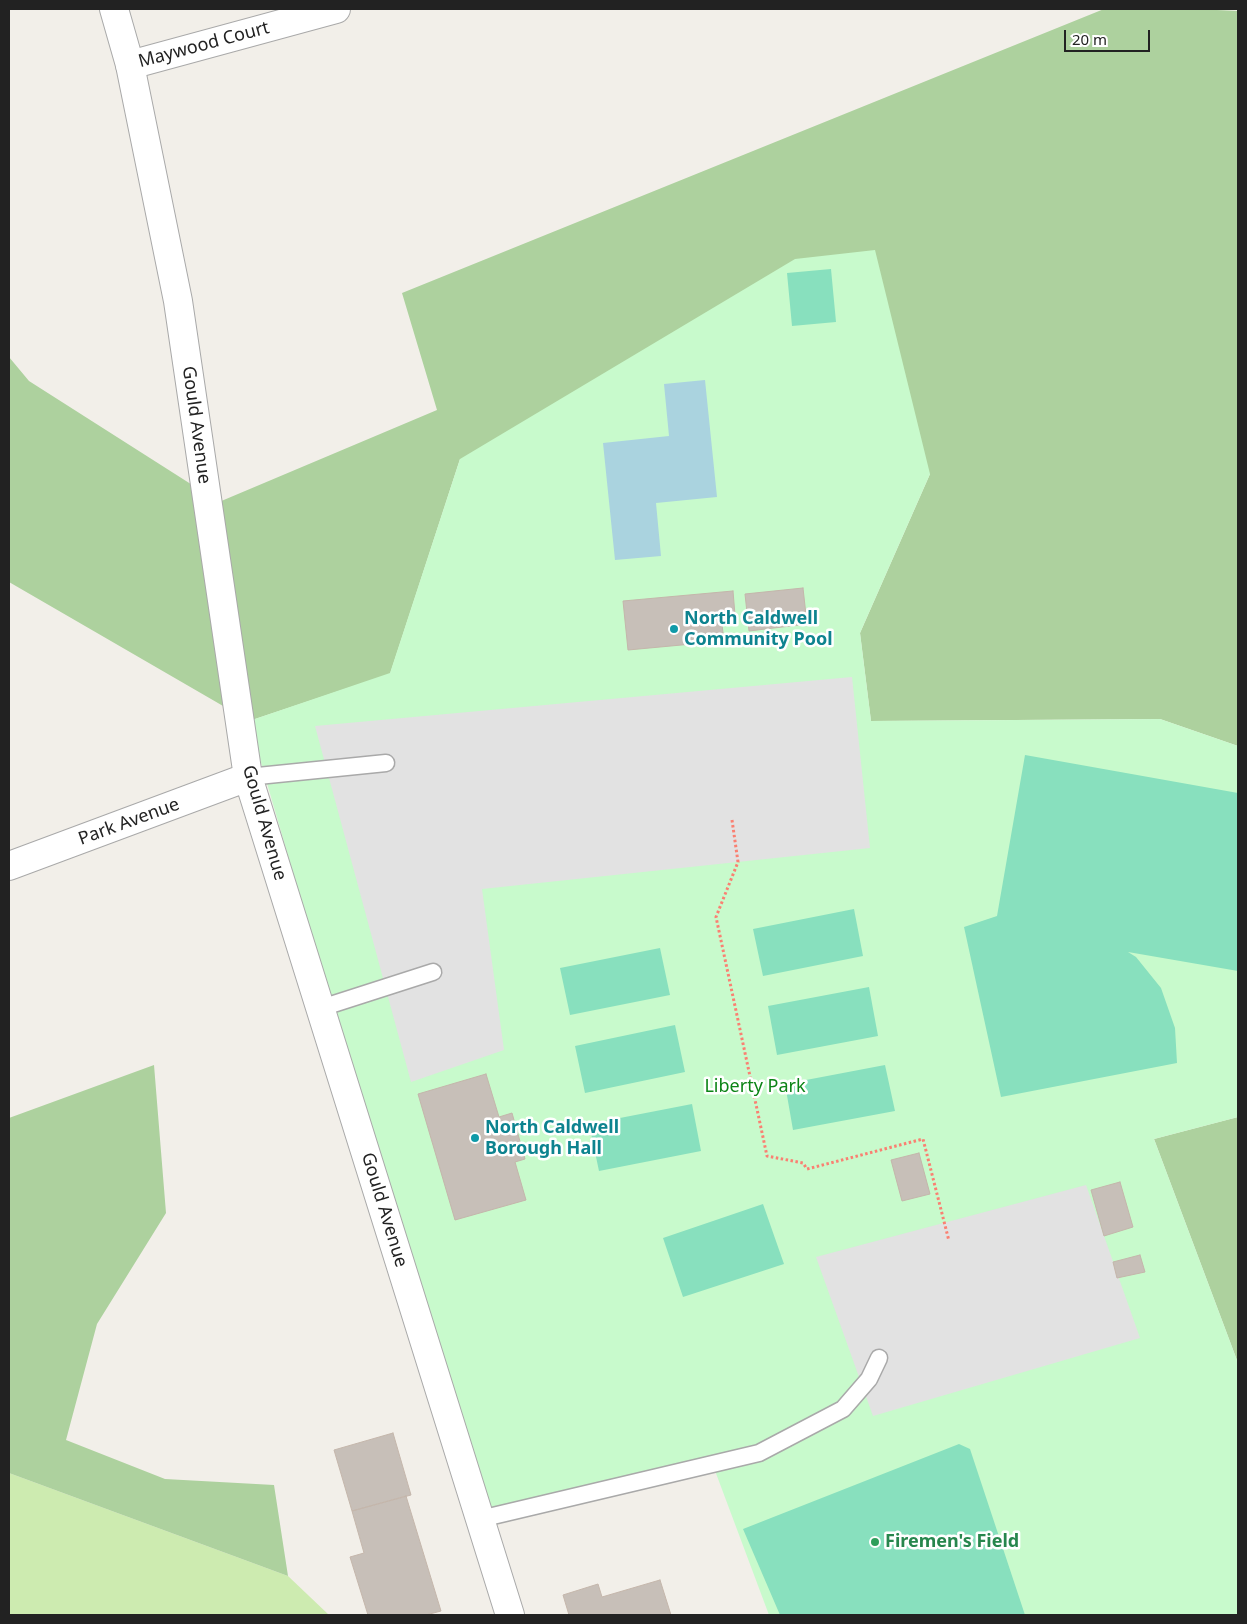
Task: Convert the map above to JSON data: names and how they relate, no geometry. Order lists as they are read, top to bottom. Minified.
{"streets":{"street":["Maywood Court","Gould Avenue","Park Avenue"]},"crossings":[["Maywood Court","Gould Avenue"],["Gould Avenue","Park Avenue"]],"parks":["Liberty Park"],"places":["North Caldwell Community Pool","North Caldwell Borough Hall","Firemen's Field"],"scale_bar":"20 m"}
